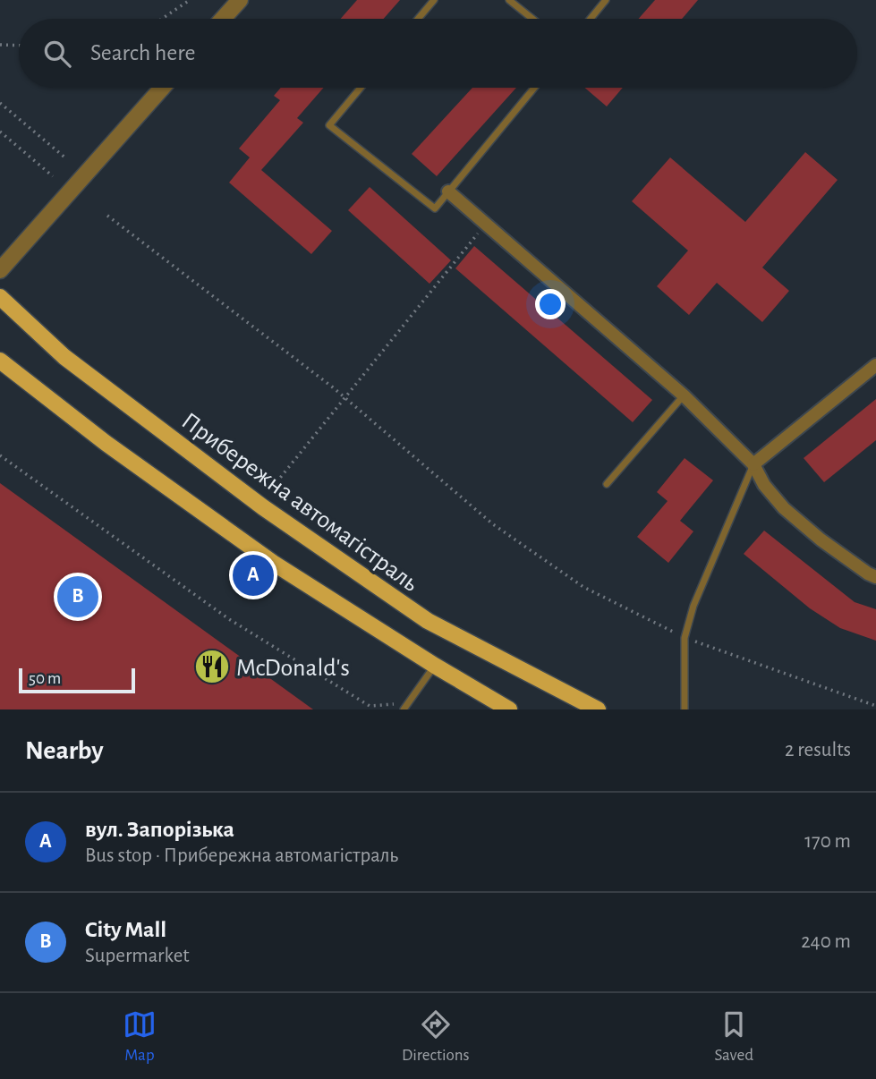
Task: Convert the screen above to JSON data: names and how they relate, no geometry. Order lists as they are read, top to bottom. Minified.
{"streets":{"main road":["Прибережна автомагістраль"]},"places":{"restaurant":["McDonald's"]},"scale_bar":"50 m","page":{"search":"Search here","pins":["A","B"],"scale":"50 m","heading":["Nearby","2 results"],"list":[{"mark":"A","name":"вул. Запорізька","note":"Bus stop · Прибережна автомагістраль","value":"170 m"},{"mark":"B","name":"City Mall","note":"Supermarket","value":"240 m"}],"nav":["Map","Directions","Saved"]}}
